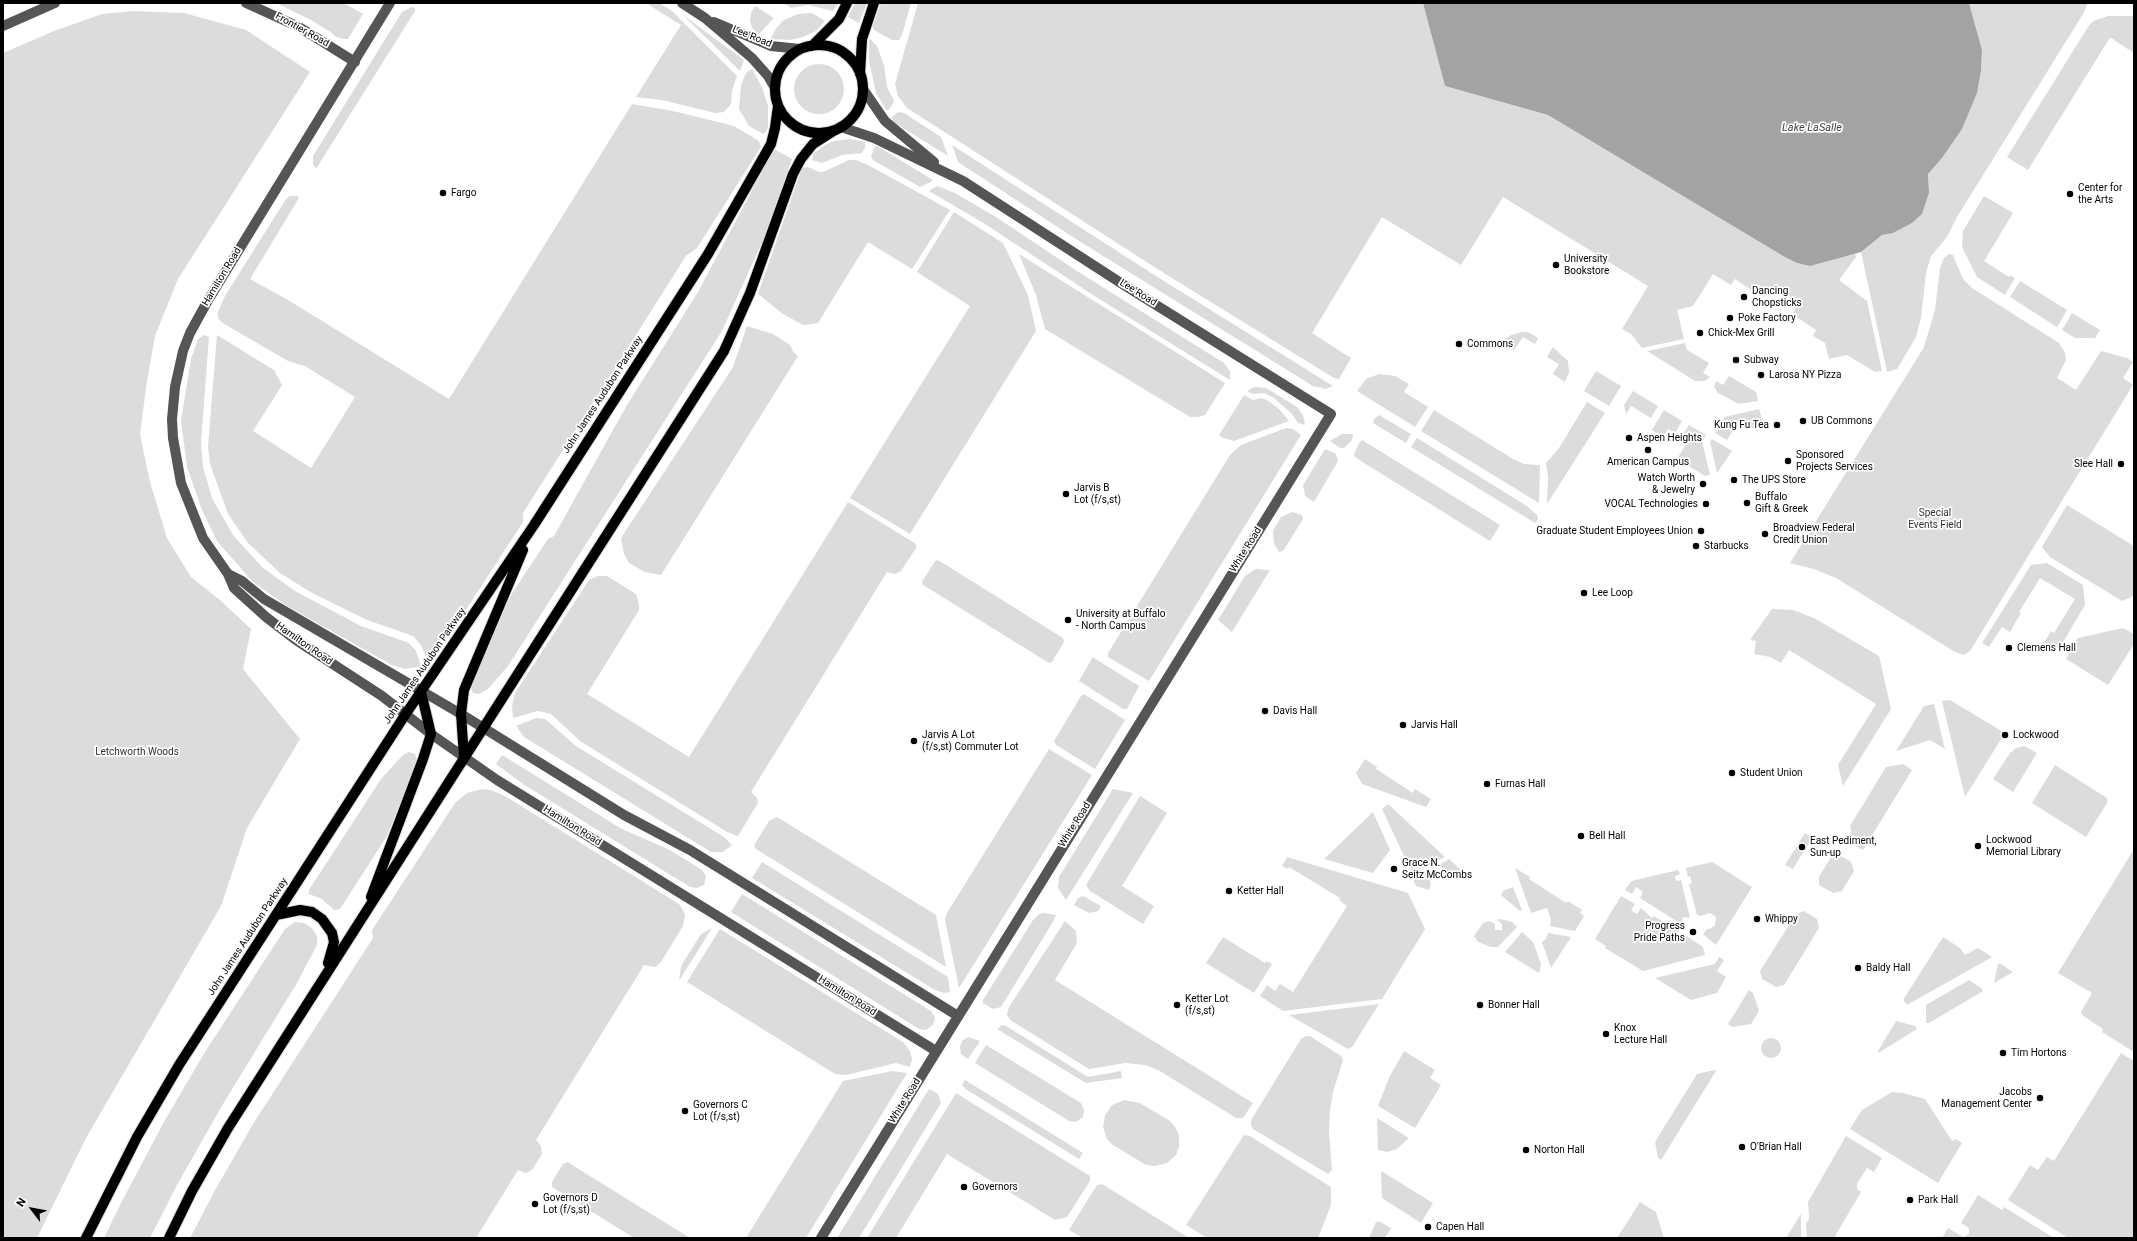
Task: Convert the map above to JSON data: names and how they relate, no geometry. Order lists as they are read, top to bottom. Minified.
{"streets":{"main road":["John James Audubon Parkway"],"street":["Frontier Road","Lee Road","Hamilton Road","White Road"]},"crossings":[["Frontier Road","Hamilton Road"],["Lee Road","John James Audubon Parkway"],["Lee Road","White Road"],["Hamilton Road","John James Audubon Parkway"],["Hamilton Road","White Road"]],"water":["Lake LaSalle"],"parks":["Special Events Field","Letchworth Woods"],"places":["Fargo","Center for the Arts","University Bookstore","Dancing Chopsticks","Poke Factory","Chick-Mex Grill","Commons","Subway","Larosa NY Pizza","UB Commons","Kung Fu Tea","Aspen Heights","American Campus","Sponsored Projects Services","Slee Hall","The UPS Store","Watch Worth & Jewelry","Jarvis B Lot (f/s,st)","Buffalo Gift & Greek","VOCAL Technologies","Graduate Student Employees Union","Broadview Federal Credit Union","Starbucks","Lee Loop","University at Buffalo - North Campus","Clemens Hall","Davis Hall","Jarvis Hall","Lockwood","Jarvis A Lot (f/s,st) Commuter Lot","Student Union","Furnas Hall","Bell Hall","Lockwood Memorial Library","East Pediment, Sun-up","Grace N. Seitz McCombs","Ketter Hall","Whippy","Progress Pride Paths","Baldy Hall","Ketter Lot (f/s,st)","Bonner Hall","Knox Lecture Hall","Tim Hortons","Jacobs Management Center","Governors C Lot (f/s,st)","O'Brian Hall","Norton Hall","Governors","Park Hall","Governors D Lot (f/s,st)","Capen Hall"],"north":"top left"}
